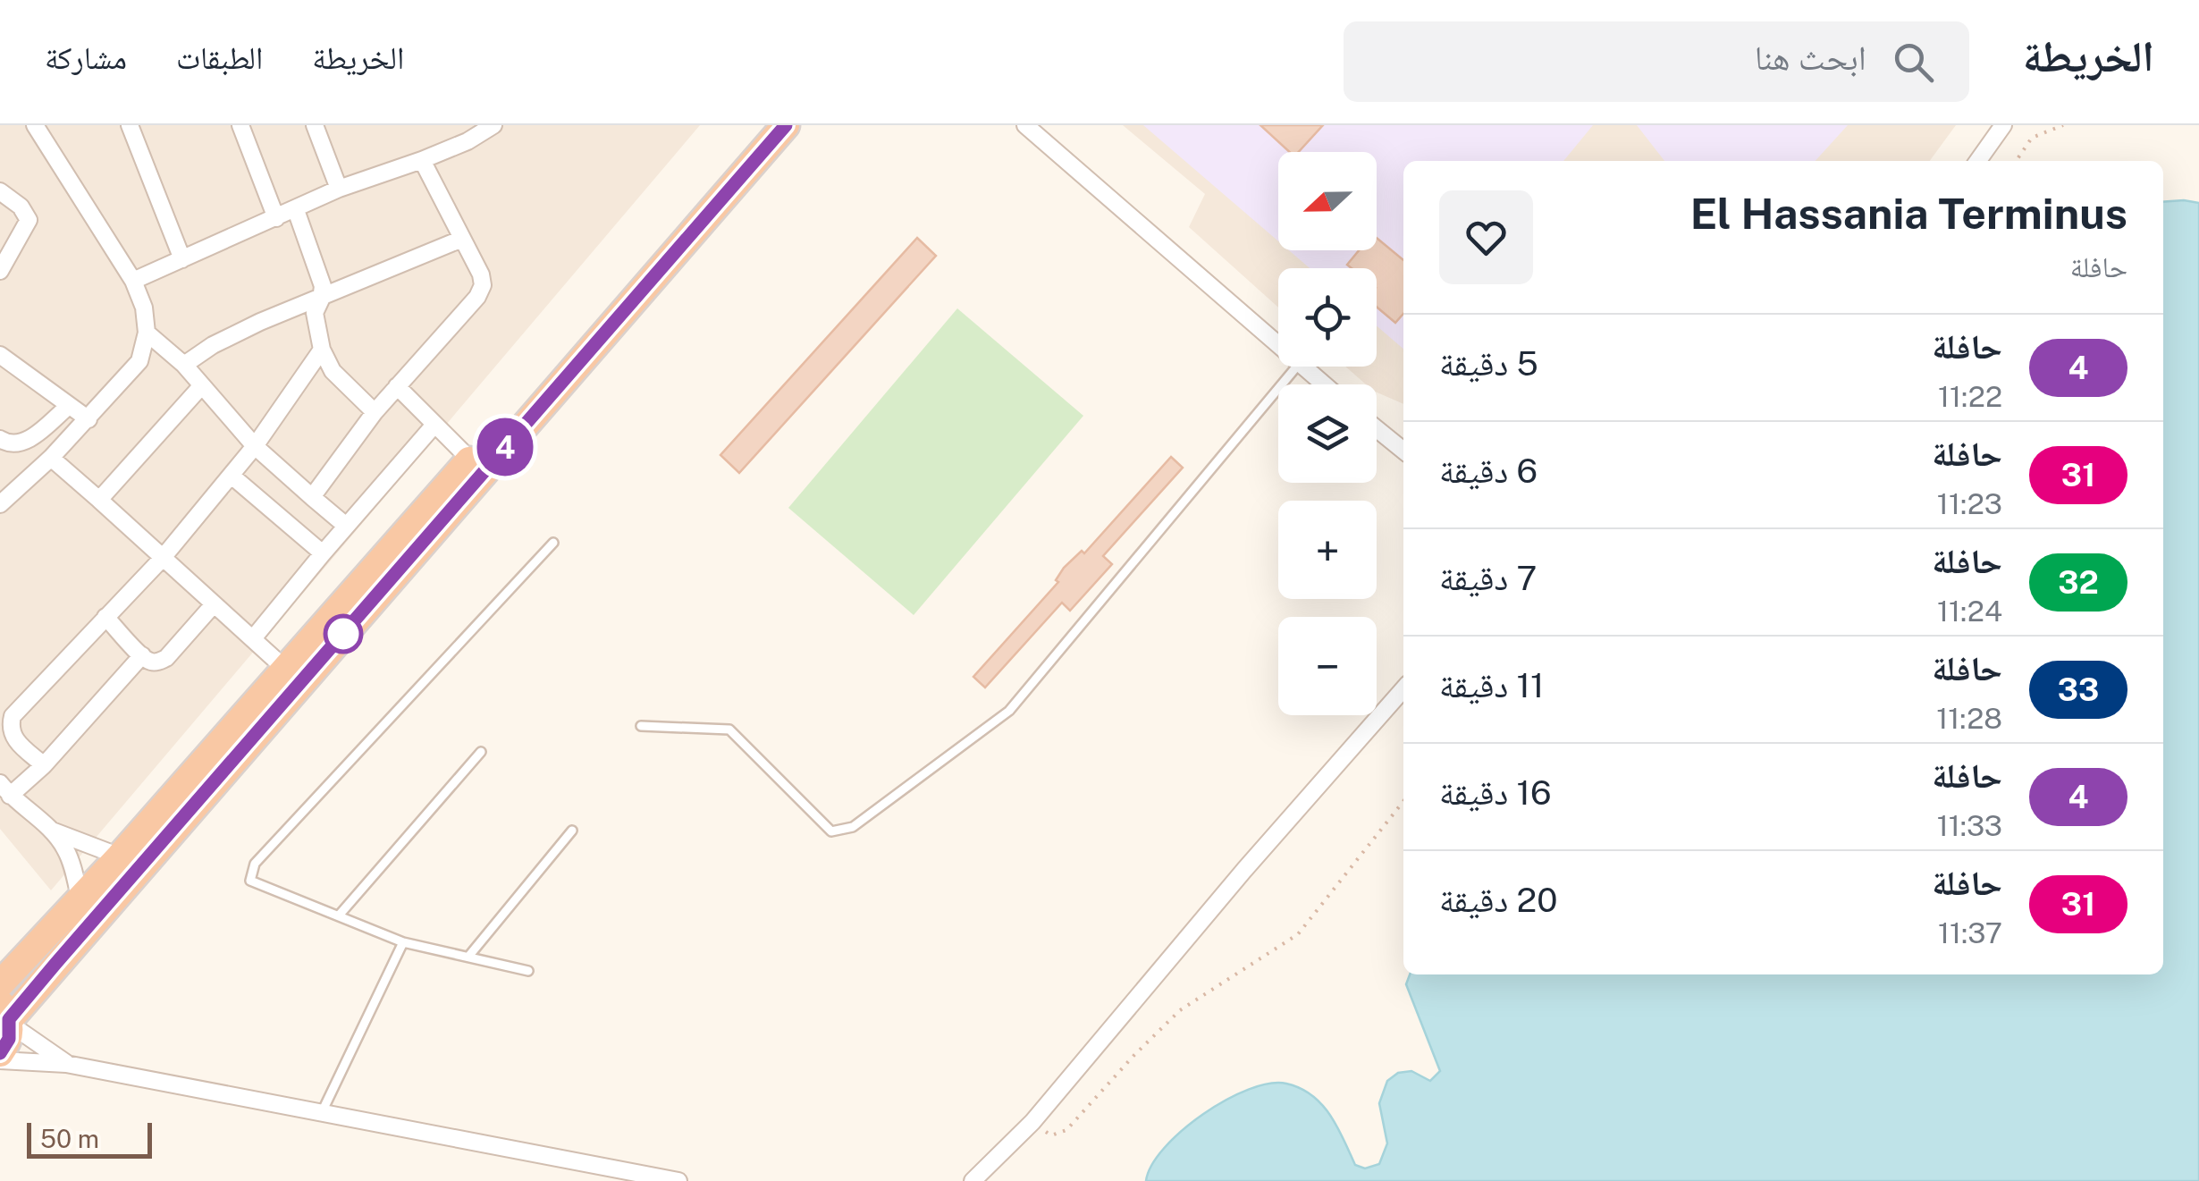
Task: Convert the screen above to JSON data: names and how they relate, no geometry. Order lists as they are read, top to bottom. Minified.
{"lines":["bus line 4"],"scale_bar":"50 m","north":"left","page":{"header":"الخريطة","search":"ابحث هنا","nav":["الخريطة","الطبقات","مشاركة"],"on_map":"4","map_buttons":["+","−"],"heading":["El Hassania Terminus","حافلة"],"list":[{"mark":"4","name":"حافلة","note":"11:22","value":"5 دقيقة"},{"mark":"31","name":"حافلة","note":"11:23","value":"6 دقيقة"},{"mark":"32","name":"حافلة","note":"11:24","value":"7 دقيقة"},{"mark":"33","name":"حافلة","note":"11:28","value":"11 دقيقة"},{"mark":"4","name":"حافلة","note":"11:33","value":"16 دقيقة"},{"mark":"31","name":"حافلة","note":"11:37","value":"20 دقيقة"}],"scale":"50 m"}}
